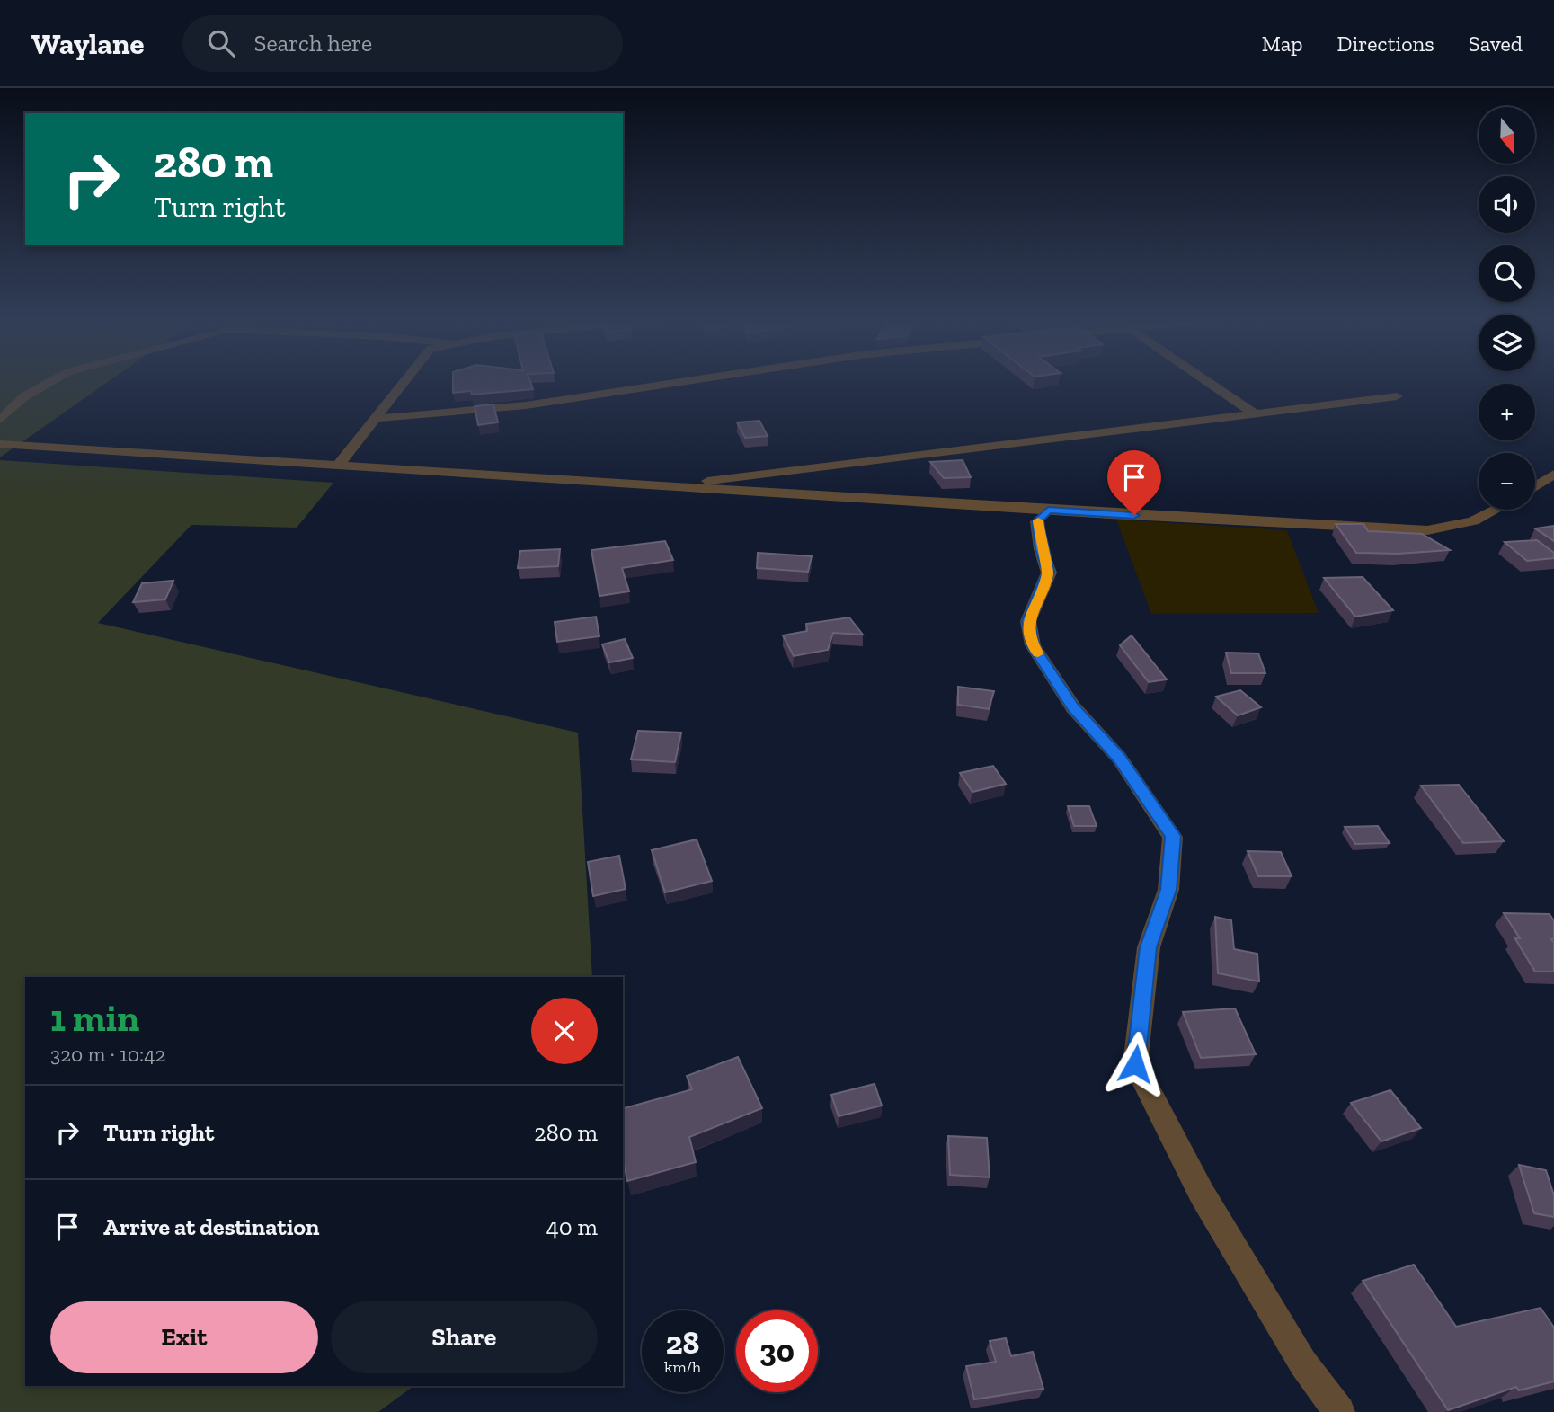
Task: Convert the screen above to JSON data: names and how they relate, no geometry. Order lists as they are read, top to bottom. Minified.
{"north":"bottom","page":{"header":"Waylane","search":"Search here","nav":["Map","Directions","Saved"],"map_buttons":["+","−"],"turn":["280 m","Turn right"],"heading":["1 min","320 m · 10:42"],"list":[{"name":"Turn right","value":"280 m"},{"name":"Arrive at destination","value":"40 m"}],"buttons":["Exit","Share"],"speed":"28 km/h","limit":"30"}}
